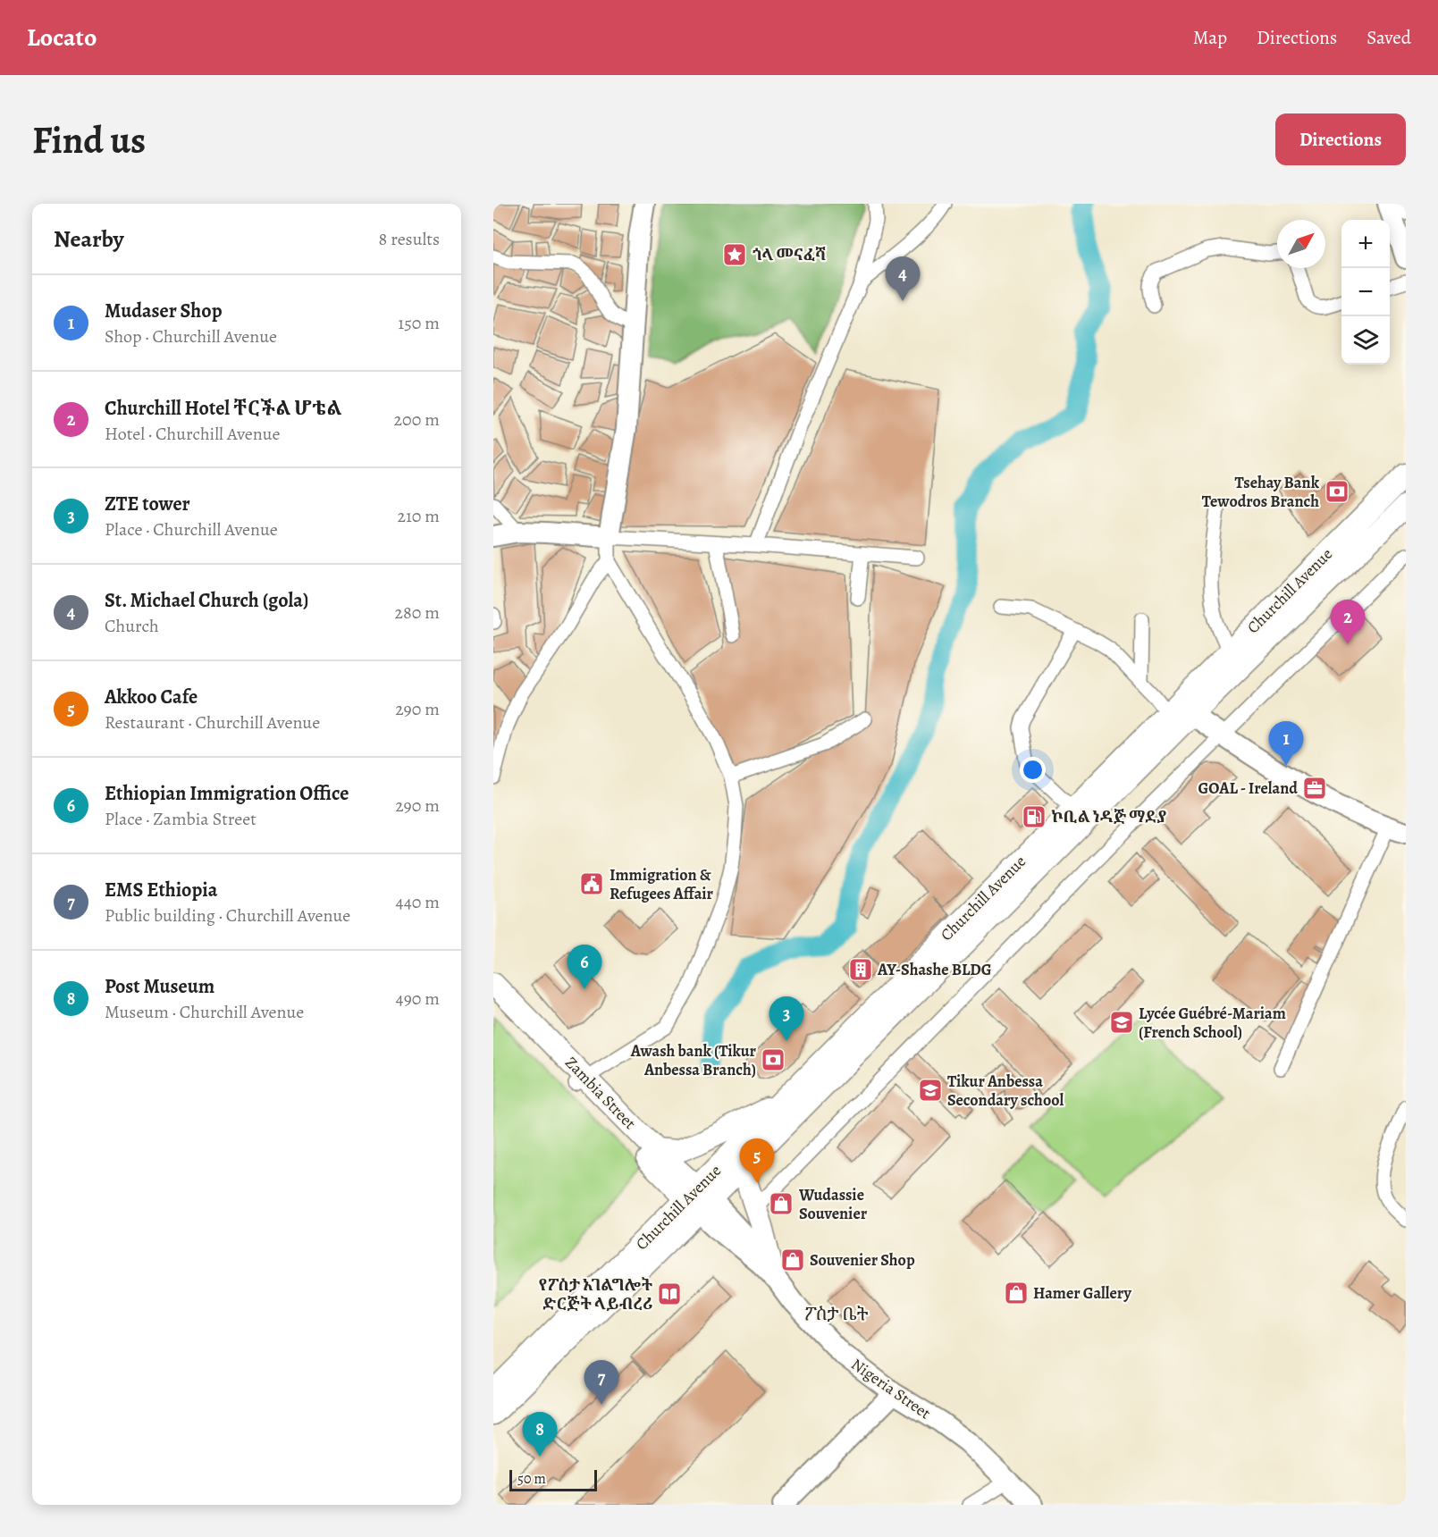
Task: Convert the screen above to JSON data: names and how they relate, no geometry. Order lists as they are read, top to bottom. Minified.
{"streets":{"main road":["Churchill Avenue","Zambia Street"],"street":["Nigeria Street"]},"crossings":[["Churchill Avenue","Zambia Street"],["Churchill Avenue","Nigeria Street"],["Zambia Street","Nigeria Street"]],"districts":["ፖስታ ቤት"],"places":{"place":["ጎላ መናፈሻ"],"bank":["Tsehay Bank Tewodros Branch","Awash bank (Tikur Anbessa Branch)"],"office":["GOAL - Ireland"],"fuel station":["ኮቢል ነዳጅ ማደያ"],"public building":["Immigration & Refugees Affair"],"building":["AY-Shashe BLDG"],"school or university":["Lycée Guébré-Mariam (French School)","Tikur Anbessa Secondary school"],"shop":["Wudassie Souvenier","Souvenier Shop","Hamer Gallery"],"library":["የፖስታ አገልግሎት ድርጅት ላይብረሪ"]},"scale_bar":"50 m","north":"top right","page":{"header":"Locato","nav":["Map","Directions","Saved"],"buttons":"Directions","title":"Find us","heading":["Nearby","8 results"],"map_buttons":["+","−"],"pins":["4","2","1","6","3","5","7","8"],"list":[{"mark":"1","name":"Mudaser Shop","note":"Shop · Churchill Avenue","value":"150 m"},{"mark":"2","name":"Churchill Hotel ቸርችል ሆቴል","note":"Hotel · Churchill Avenue","value":"200 m"},{"mark":"3","name":"ZTE tower","note":"Place · Churchill Avenue","value":"210 m"},{"mark":"4","name":"St. Michael Church (gola)","note":"Church","value":"280 m"},{"mark":"5","name":"Akkoo Cafe","note":"Restaurant · Churchill Avenue","value":"290 m"},{"mark":"6","name":"Ethiopian Immigration Office","note":"Place · Zambia Street","value":"290 m"},{"mark":"7","name":"EMS Ethiopia","note":"Public building · Churchill Avenue","value":"440 m"},{"mark":"8","name":"Post Museum","note":"Museum · Churchill Avenue","value":"490 m"}],"scale":"50 m"}}
